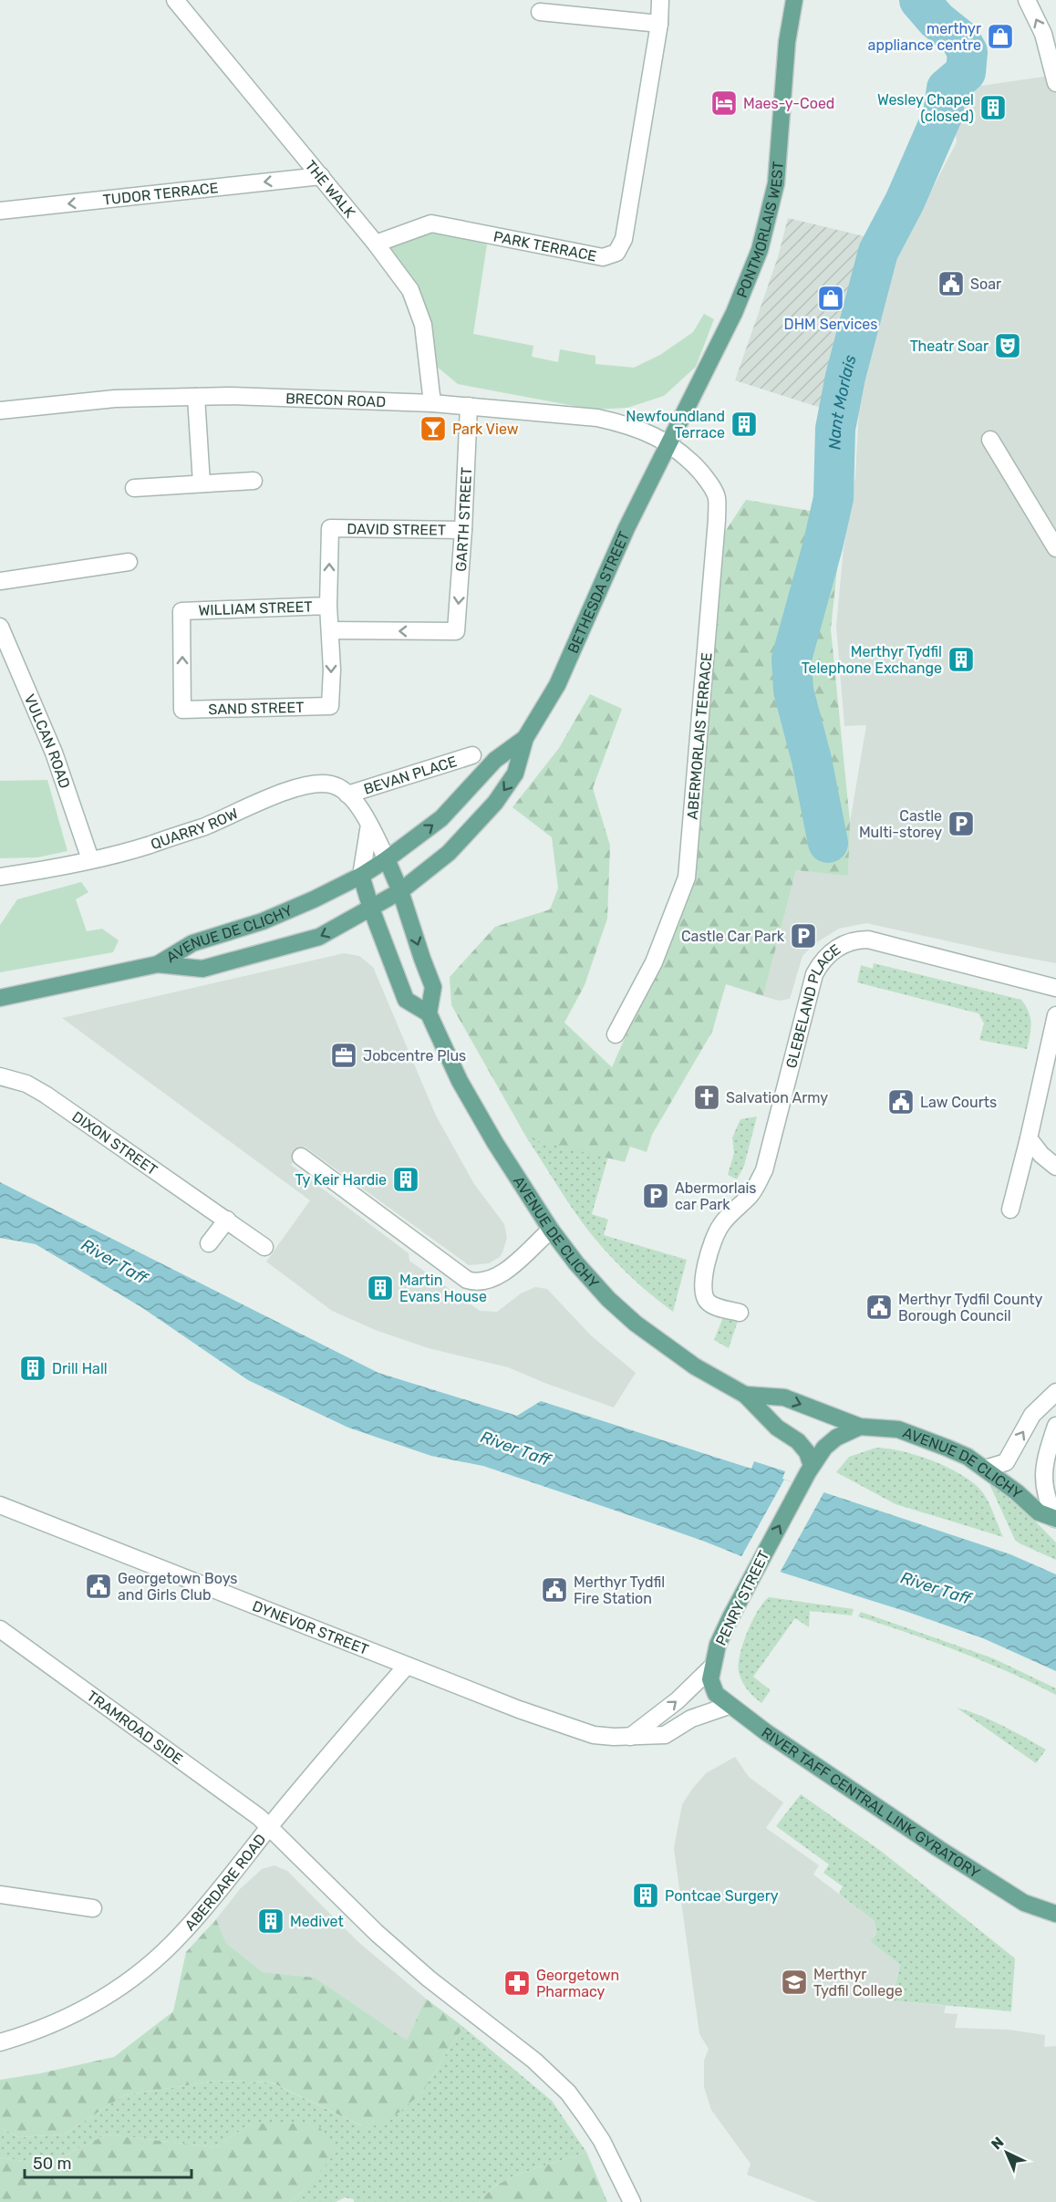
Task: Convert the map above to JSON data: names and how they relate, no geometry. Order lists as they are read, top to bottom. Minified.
{"streets":{"main road":["PONTMORLAIS WEST","BETHESDA STREET","AVENUE DE CLICHY","PENRY STREET","RIVER TAFF CENTRAL LINK GYRATORY"],"street":["THE WALK","TUDOR TERRACE","PARK TERRACE","BRECON ROAD","GARTH STREET","DAVID STREET","WILLIAM STREET","SAND STREET","ABERMORLAIS TERRACE","VULCAN ROAD","BEVAN PLACE","QUARRY ROW","GLEBELAND PLACE","DIXON STREET","DYNEVOR STREET","TRAMROAD SIDE","ABERDARE ROAD"]},"crossings":[["THE WALK","TUDOR TERRACE"],["THE WALK","PARK TERRACE"],["THE WALK","BRECON ROAD"],["PONTMORLAIS WEST","BRECON ROAD"],["PONTMORLAIS WEST","BETHESDA STREET"],["PONTMORLAIS WEST","ABERMORLAIS TERRACE"],["BRECON ROAD","GARTH STREET"],["BRECON ROAD","BETHESDA STREET"],["BRECON ROAD","ABERMORLAIS TERRACE"],["GARTH STREET","DAVID STREET"],["GARTH STREET","SAND STREET"],["DAVID STREET","WILLIAM STREET"],["BETHESDA STREET","ABERMORLAIS TERRACE"],["BETHESDA STREET","QUARRY ROW"],["BETHESDA STREET","AVENUE DE CLICHY"],["WILLIAM STREET","SAND STREET"],["VULCAN ROAD","QUARRY ROW"],["BEVAN PLACE","QUARRY ROW"],["QUARRY ROW","AVENUE DE CLICHY"],["AVENUE DE CLICHY","PENRY STREET"],["PENRY STREET","RIVER TAFF CENTRAL LINK GYRATORY"],["DYNEVOR STREET","ABERDARE ROAD"],["TRAMROAD SIDE","ABERDARE ROAD"]],"one_way":["TUDOR TERRACE","PENRY STREET"],"water":["Nant Morlais","River Taff"],"places":{"shop":["merthyr appliance centre","DHM Services"],"hotel":["Maes-y-Coed"],"building":["Wesley Chapel (closed)","Newfoundland Terrace","Merthyr Tydfil Telephone Exchange","Ty Keir Hardie","Martin Evans House","Drill Hall","Pontcae Surgery","Medivet"],"public building":["Soar","Law Courts","Merthyr Tydfil County Borough Council","Georgetown Boys and Girls Club","Merthyr Tydfil Fire Station"],"theatre":["Theatr Soar"],"bar":["Park View"],"parking":["Castle Multi-storey","Castle Car Park","Abermorlais car Park"],"office":["Jobcentre Plus"],"church":["Salvation Army"],"school or university":["Merthyr Tydfil College"],"pharmacy":["Georgetown Pharmacy"]},"scale_bar":"50 m","north":"top left"}
